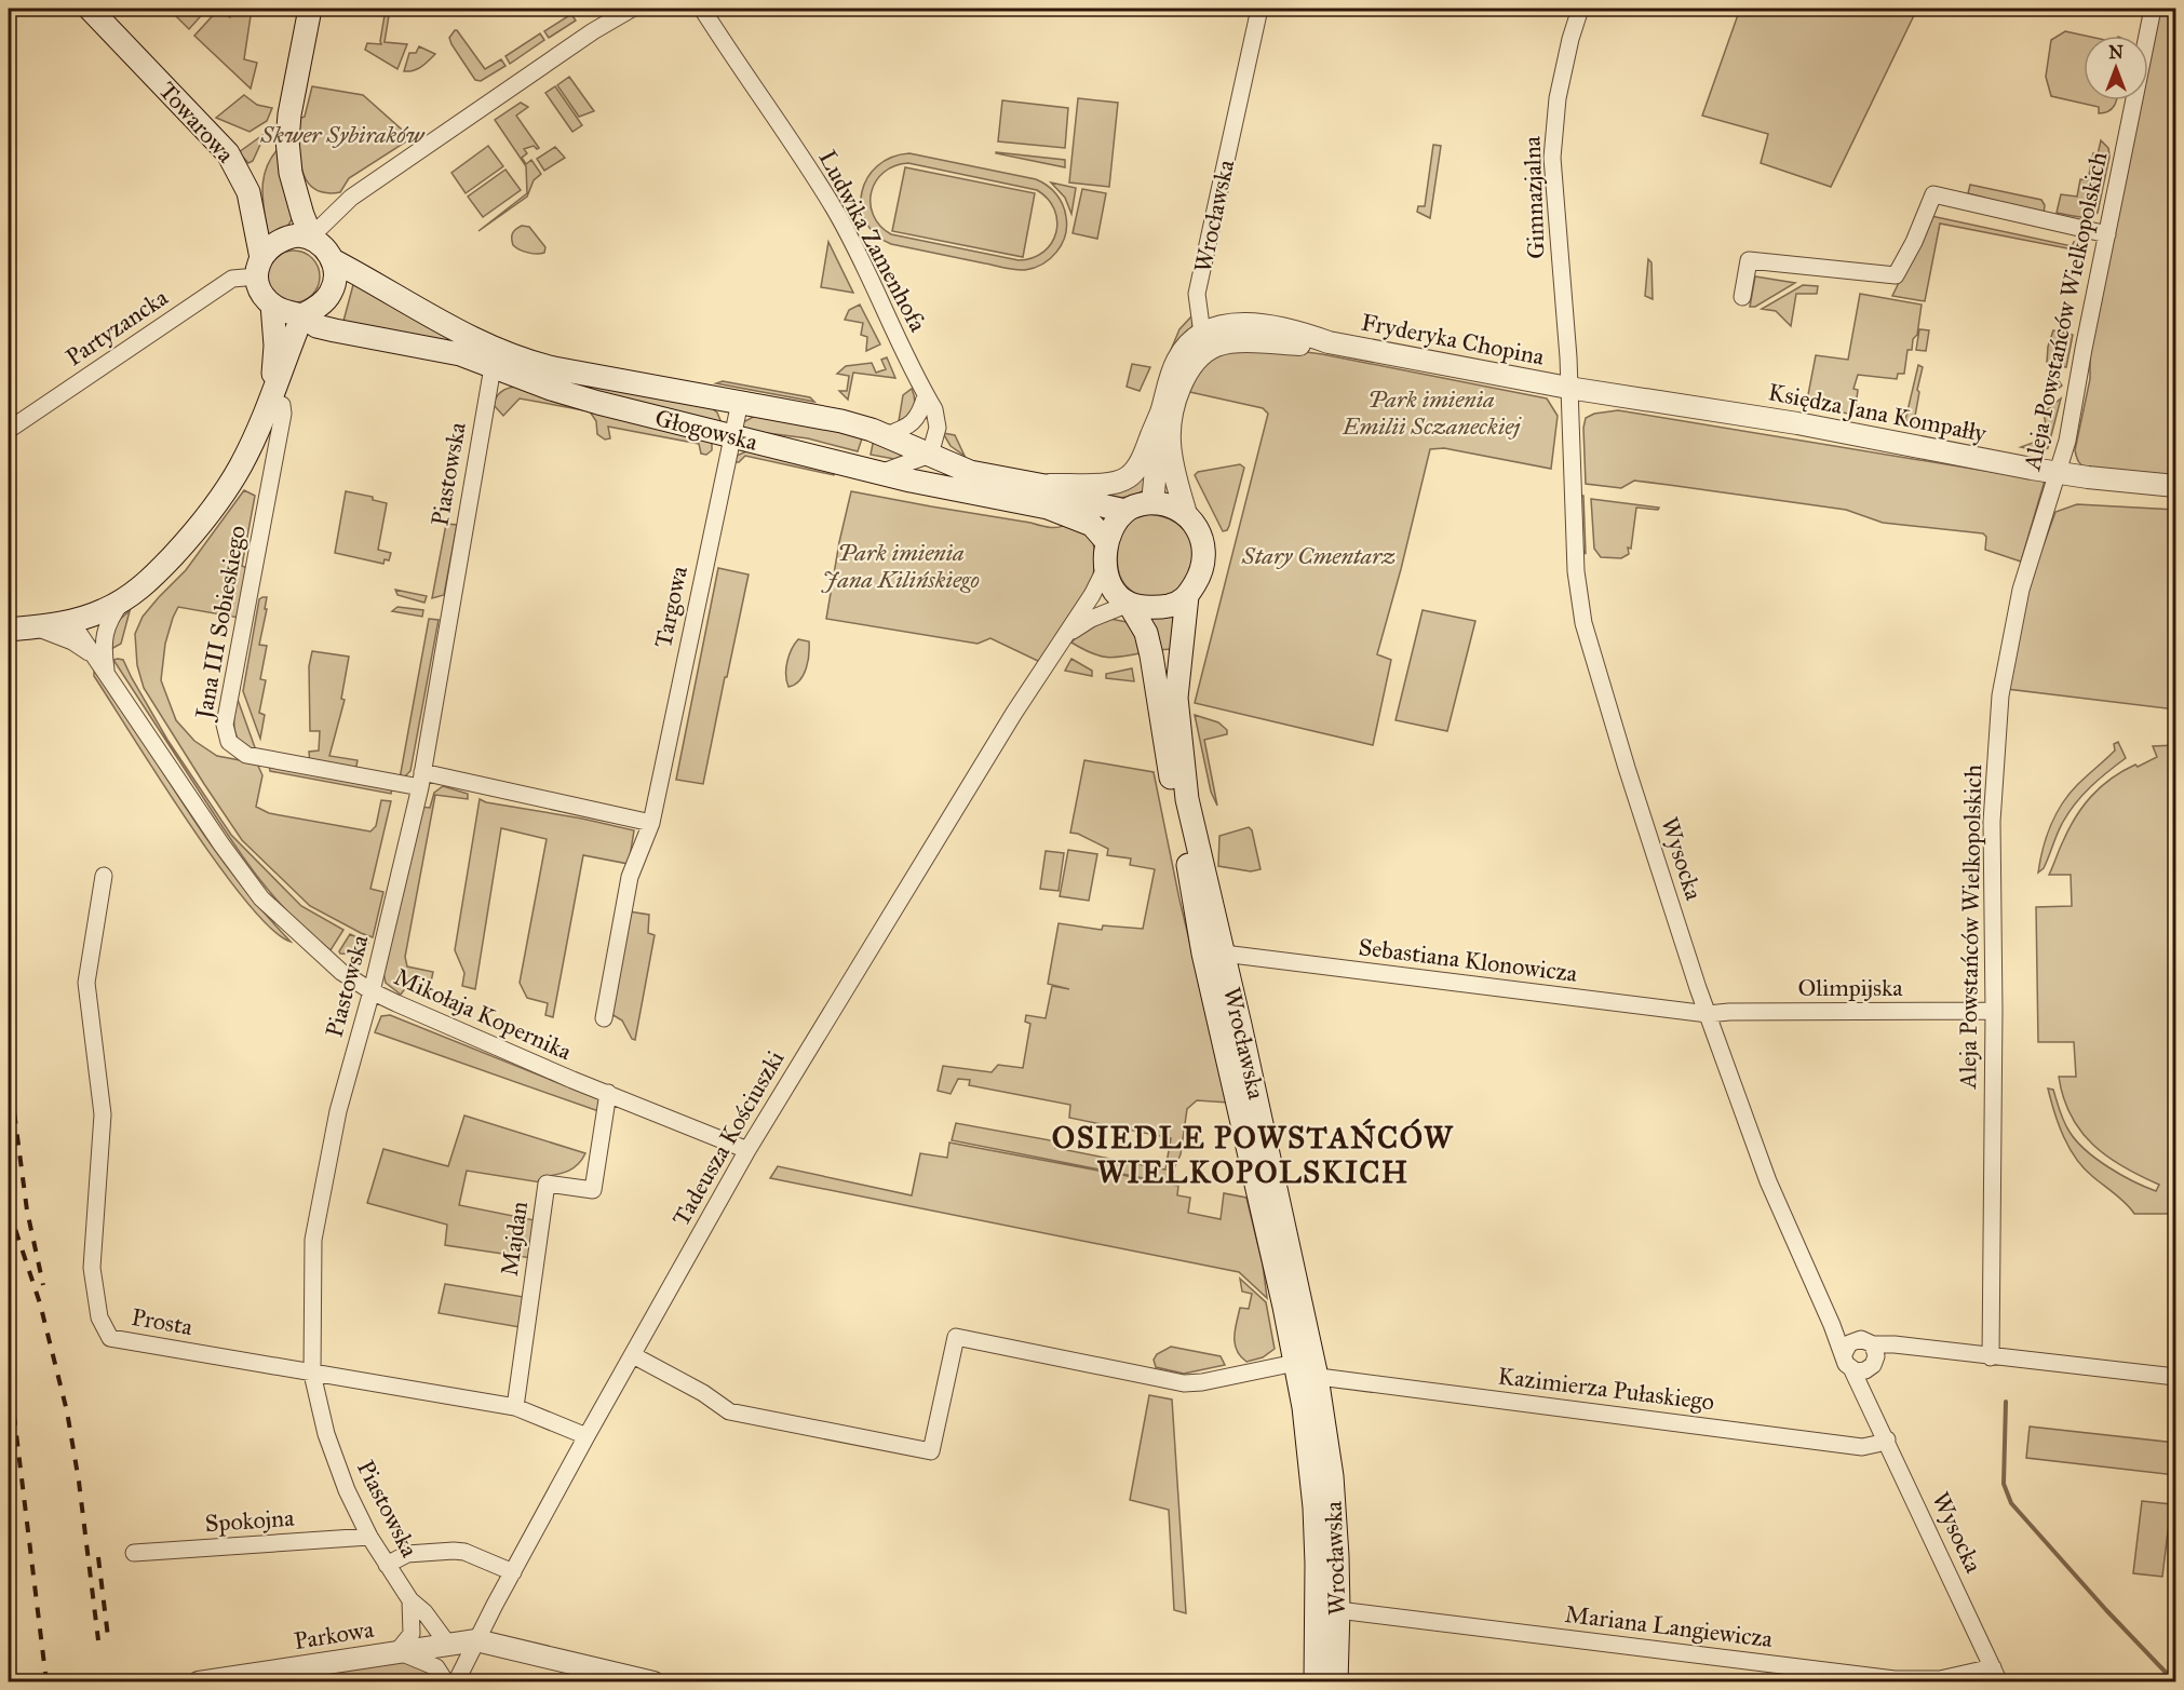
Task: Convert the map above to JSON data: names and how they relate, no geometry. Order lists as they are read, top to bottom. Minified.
{"streets":{"main road":["Towarowa","Wrocławska","Głogowska"],"street":["Gimnazjalna","Ludwika Zamenhofa","Aleja Powstańców Wielkopolskich","Partyzancka","Fryderyka Chopina","Księdza Jana Kompałły","Piastowska","Targowa","Jana III Sobieskiego","Wysocka","Sebastiana Klonowicza","Olimpijska","Mikołaja Kopernika","Tadeusza Kościuszki","Majdan","Prosta","Kazimierza Pułaskiego","Spokojna","Mariana Langiewicza","Parkowa"]},"crossings":[["Towarowa","Partyzancka"],["Towarowa","Głogowska"],["Gimnazjalna","Fryderyka Chopina"],["Gimnazjalna","Księdza Jana Kompałły"],["Gimnazjalna","Wysocka"],["Wrocławska","Fryderyka Chopina"],["Wrocławska","Głogowska"],["Wrocławska","Sebastiana Klonowicza"],["Wrocławska","Tadeusza Kościuszki"],["Wrocławska","Kazimierza Pułaskiego"],["Wrocławska","Mariana Langiewicza"],["Ludwika Zamenhofa","Głogowska"],["Aleja Powstańców Wielkopolskich","Księdza Jana Kompałły"],["Aleja Powstańców Wielkopolskich","Olimpijska"],["Partyzancka","Głogowska"],["Fryderyka Chopina","Księdza Jana Kompałły"],["Fryderyka Chopina","Wysocka"],["Księdza Jana Kompałły","Wysocka"],["Głogowska","Piastowska"],["Głogowska","Targowa"],["Głogowska","Tadeusza Kościuszki"],["Piastowska","Jana III Sobieskiego"],["Piastowska","Mikołaja Kopernika"],["Piastowska","Prosta"],["Piastowska","Spokojna"],["Piastowska","Parkowa"],["Wysocka","Sebastiana Klonowicza"],["Wysocka","Olimpijska"],["Wysocka","Kazimierza Pułaskiego"],["Wysocka","Mariana Langiewicza"],["Sebastiana Klonowicza","Olimpijska"],["Mikołaja Kopernika","Tadeusza Kościuszki"],["Mikołaja Kopernika","Majdan"],["Tadeusza Kościuszki","Prosta"],["Tadeusza Kościuszki","Parkowa"],["Majdan","Prosta"]],"districts":["OSIEDLE POWSTAŃCÓW WIELKOPOLSKICH"],"parks":["Skwer Sybiraków","Park imienia Emilii Sczaneckiej","Park imienia Jana Kilińskiego","Stary Cmentarz"],"north":"top"}
